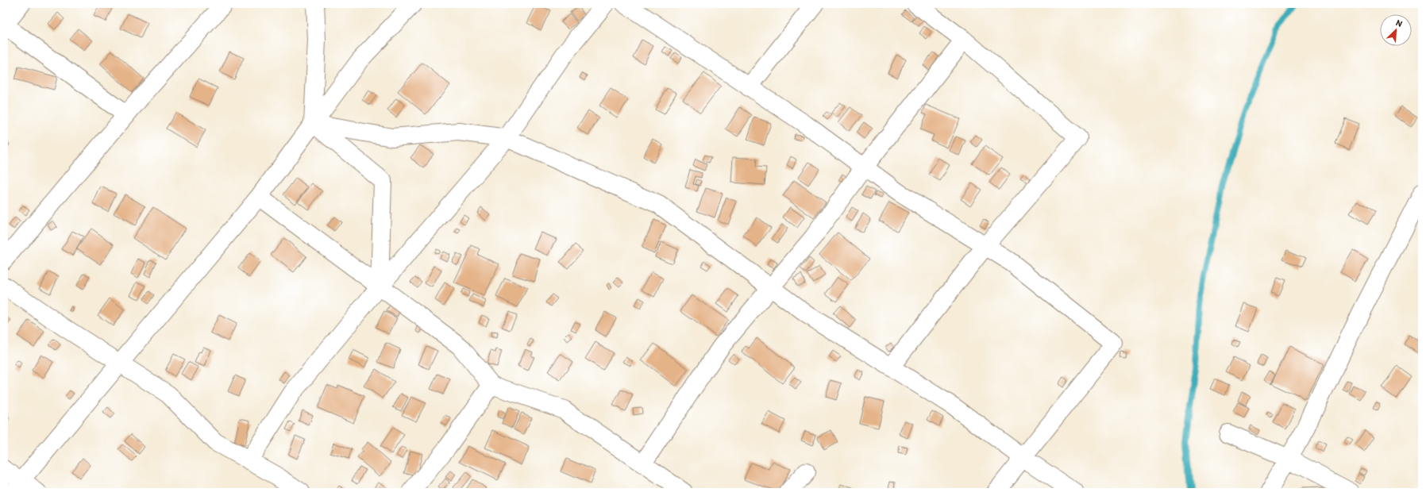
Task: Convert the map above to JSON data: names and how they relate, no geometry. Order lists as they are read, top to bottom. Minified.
{"north":"top right"}
